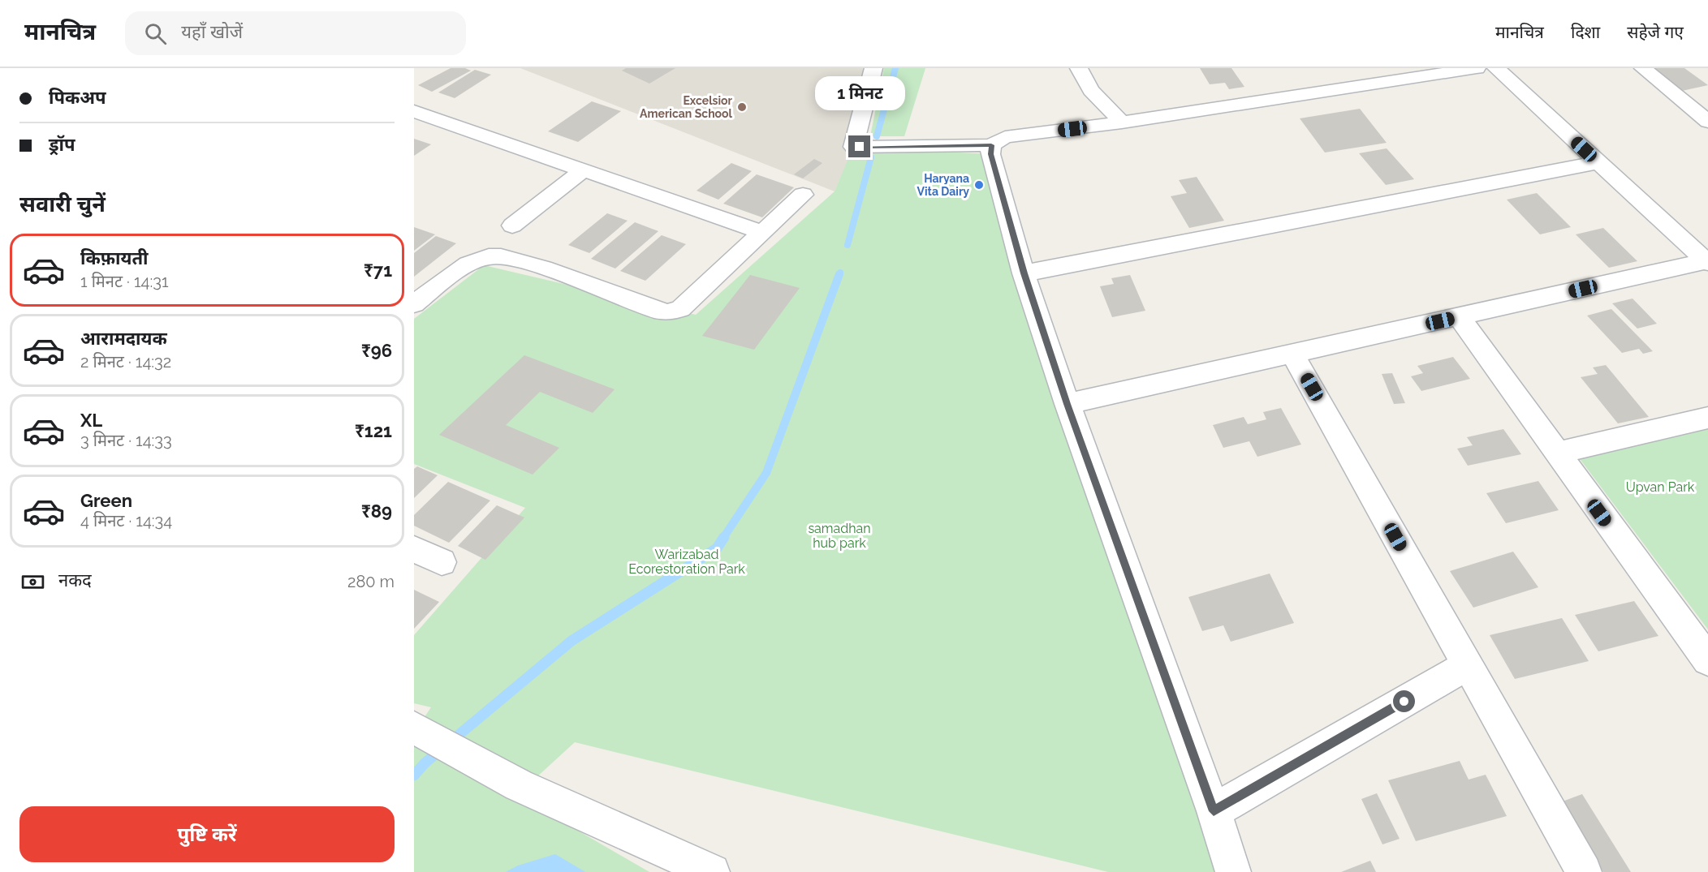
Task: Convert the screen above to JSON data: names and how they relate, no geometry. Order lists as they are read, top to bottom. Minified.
{"parks":["Upvan Park","samadhan hub park","Warizabad Ecorestoration Park"],"places":["Excelsior American School","Haryana Vita Dairy"],"page":{"header":"मानचित्र","search":"यहाँ खोजें","nav":["मानचित्र","दिशा","सहेजे गए"],"banner":["पिकअप","ड्रॉप"],"bubble":"1 मिनट","heading":"सवारी चुनें","list":[{"name":"किफ़ायती","note":"1 मिनट · 14:31","value":"₹71"},{"name":"आरामदायक","note":"2 मिनट · 14:32","value":"₹96"},{"name":"XL","note":"3 मिनट · 14:33","value":"₹121"},{"name":"Green","note":"4 मिनट · 14:34","value":"₹89"}],"pay":["नकद","280 m"],"buttons":"पुष्टि करें"}}
